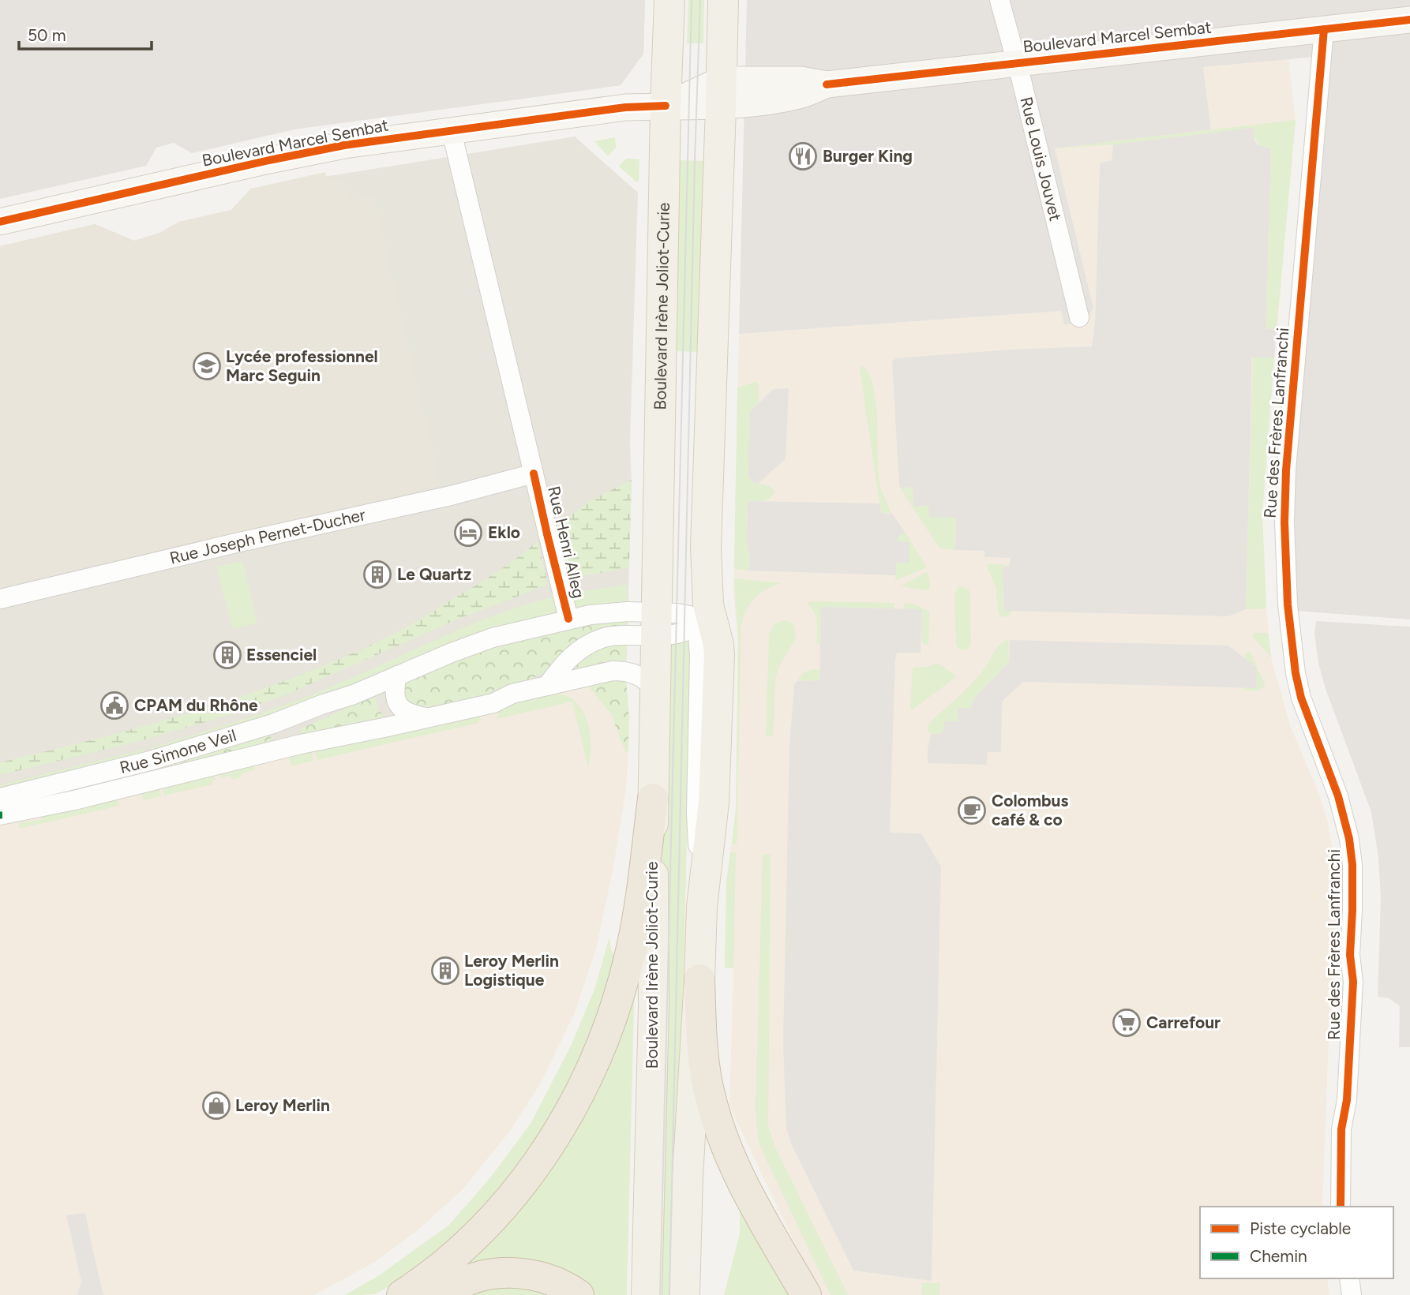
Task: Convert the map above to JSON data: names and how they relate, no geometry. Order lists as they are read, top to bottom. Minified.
{"streets":{"main road":["Boulevard Irène Joliot-Curie"],"street":["Boulevard Marcel Sembat","Rue Louis Jouvet","Rue des Frères Lanfranchi","Rue Joseph Pernet-Ducher","Rue Henri Alleg","Rue Simone Veil"]},"crossings":[["Boulevard Marcel Sembat","Rue Louis Jouvet"],["Boulevard Marcel Sembat","Boulevard Irène Joliot-Curie"],["Boulevard Marcel Sembat","Rue des Frères Lanfranchi"],["Boulevard Marcel Sembat","Rue Henri Alleg"],["Boulevard Irène Joliot-Curie","Rue Simone Veil"],["Rue Joseph Pernet-Ducher","Rue Henri Alleg"],["Rue Henri Alleg","Rue Simone Veil"]],"places":{"restaurant":["Burger King"],"school or university":["Lycée professionnel Marc Seguin"],"hotel":["Eklo"],"building":["Le Quartz","Essenciel","Leroy Merlin Logistique"],"public building":["CPAM du Rhône"],"cafe":["Colombus café & co"],"supermarket":["Carrefour"],"shop":["Leroy Merlin"]},"legend":["Piste cyclable","Chemin"],"scale_bar":"50 m"}
